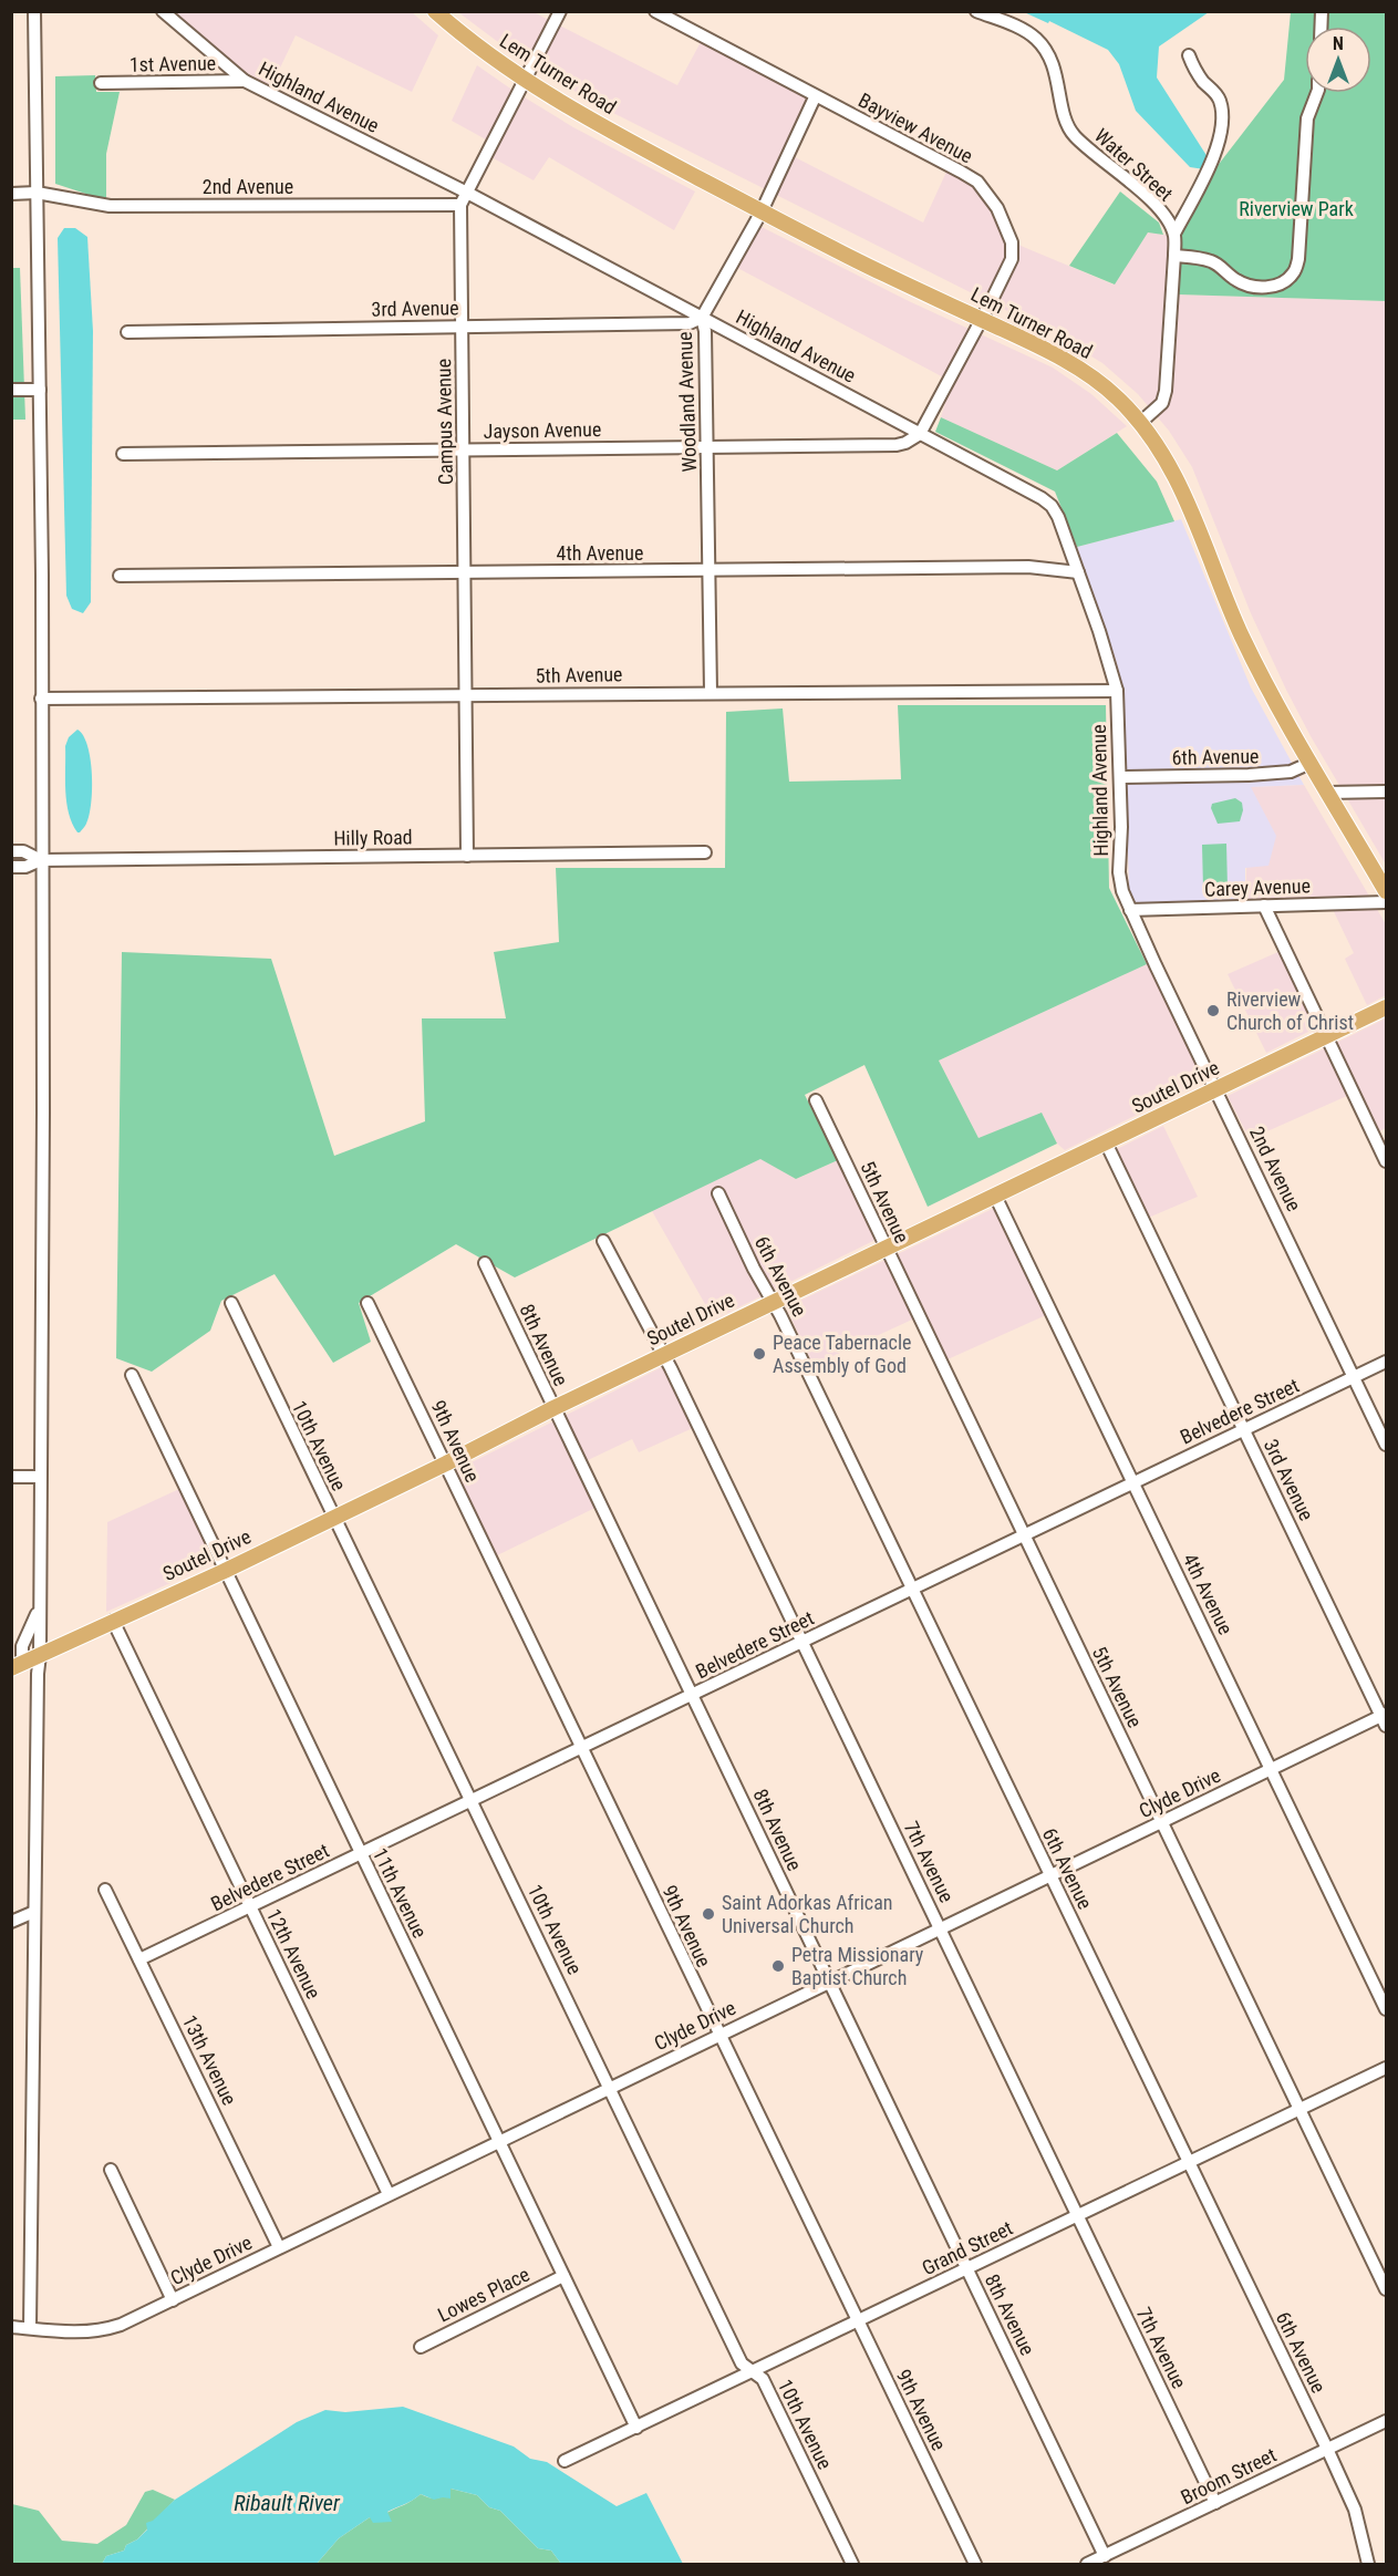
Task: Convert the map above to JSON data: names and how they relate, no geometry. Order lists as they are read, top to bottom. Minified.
{"streets":{"main road":["Lem Turner Road","Soutel Drive"],"street":["1st Avenue","Highland Avenue","Bayview Avenue","Water Street","2nd Avenue","3rd Avenue","Woodland Avenue","Campus Avenue","Jayson Avenue","4th Avenue","5th Avenue","6th Avenue","Hilly Road","Carey Avenue","8th Avenue","Belvedere Street","9th Avenue","10th Avenue","Clyde Drive","7th Avenue","11th Avenue","12th Avenue","13th Avenue","Grand Street","Lowes Place","Broom Street"]},"crossings":[["1st Avenue","Highland Avenue"],["Lem Turner Road","Bayview Avenue"],["Lem Turner Road","Woodland Avenue"],["Lem Turner Road","Campus Avenue"],["Lem Turner Road","6th Avenue"],["Highland Avenue","Bayview Avenue"],["Highland Avenue","2nd Avenue"],["Highland Avenue","3rd Avenue"],["Highland Avenue","Woodland Avenue"],["Highland Avenue","Campus Avenue"],["Highland Avenue","Jayson Avenue"],["Highland Avenue","4th Avenue"],["Highland Avenue","5th Avenue"],["Highland Avenue","6th Avenue"],["Highland Avenue","Carey Avenue"],["Bayview Avenue","Woodland Avenue"],["Bayview Avenue","Jayson Avenue"],["2nd Avenue","Campus Avenue"],["2nd Avenue","Carey Avenue"],["2nd Avenue","Soutel Drive"],["2nd Avenue","Belvedere Street"],["3rd Avenue","Woodland Avenue"],["3rd Avenue","Campus Avenue"],["3rd Avenue","Soutel Drive"],["3rd Avenue","Belvedere Street"],["3rd Avenue","Clyde Drive"],["Woodland Avenue","Jayson Avenue"],["Woodland Avenue","4th Avenue"],["Woodland Avenue","5th Avenue"],["Campus Avenue","Jayson Avenue"],["Campus Avenue","4th Avenue"],["Campus Avenue","5th Avenue"],["Campus Avenue","Hilly Road"],["4th Avenue","Soutel Drive"],["4th Avenue","Belvedere Street"],["4th Avenue","Clyde Drive"],["5th Avenue","Soutel Drive"],["5th Avenue","Belvedere Street"],["5th Avenue","Clyde Drive"],["5th Avenue","Grand Street"],["6th Avenue","Soutel Drive"],["6th Avenue","Belvedere Street"],["6th Avenue","Clyde Drive"],["6th Avenue","Grand Street"],["6th Avenue","Broom Street"],["Soutel Drive","8th Avenue"],["Soutel Drive","9th Avenue"],["Soutel Drive","10th Avenue"],["Soutel Drive","7th Avenue"],["Soutel Drive","11th Avenue"],["Soutel Drive","12th Avenue"],["8th Avenue","Belvedere Street"],["8th Avenue","Clyde Drive"],["8th Avenue","Grand Street"],["8th Avenue","Broom Street"],["Belvedere Street","9th Avenue"],["Belvedere Street","10th Avenue"],["Belvedere Street","7th Avenue"],["Belvedere Street","11th Avenue"],["Belvedere Street","12th Avenue"],["Belvedere Street","13th Avenue"],["9th Avenue","Clyde Drive"],["9th Avenue","Grand Street"],["10th Avenue","Clyde Drive"],["10th Avenue","Grand Street"],["Clyde Drive","7th Avenue"],["Clyde Drive","11th Avenue"],["Clyde Drive","12th Avenue"],["Clyde Drive","13th Avenue"],["7th Avenue","Grand Street"],["7th Avenue","Broom Street"],["11th Avenue","Grand Street"],["11th Avenue","Lowes Place"]],"water":["Ribault River"],"parks":["Riverview Park"],"places":["Riverview Church of Christ","Peace Tabernacle Assembly of God","Saint Adorkas African Universal Church","Petra Missionary Baptist Church"],"north":"top"}
